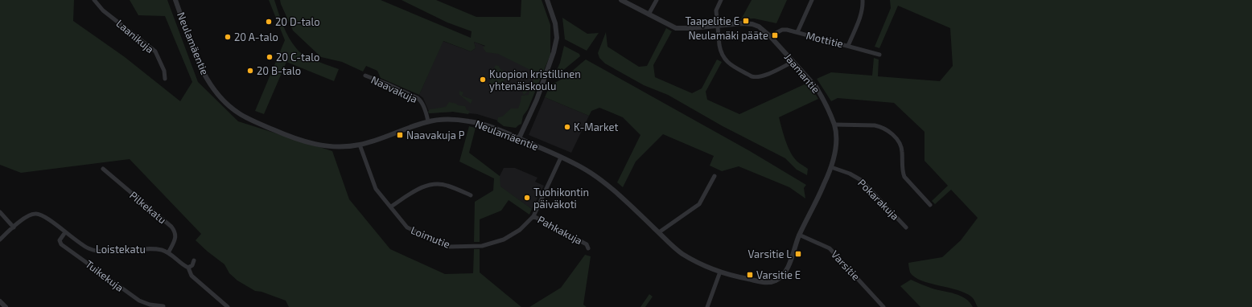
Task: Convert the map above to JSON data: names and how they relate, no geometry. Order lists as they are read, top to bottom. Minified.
{"streets":{"street":["Laanikuja","Mottitie","Neulamäentie","Jaamantie","Naavakuja","Pokarakuja","Pilkekatu","Pahkakuja","Loimutie","Loistekatu","Varsitie","Tuikekuja"]},"crossings":[["Mottitie","Jaamantie"],["Neulamäentie","Jaamantie"],["Neulamäentie","Naavakuja"],["Neulamäentie","Loimutie"],["Jaamantie","Pokarakuja"],["Jaamantie","Varsitie"],["Pilkekatu","Loistekatu"],["Pahkakuja","Loimutie"],["Loistekatu","Tuikekuja"]],"places":{"transit":["Taapelitie E","Neulamäki pääte","Naavakuja P","Varsitie L","Varsitie E"],"other":["20 D-talo","20 A-talo","20 C-talo","20 B-talo","Kuopion kristillinen yhtenäiskoulu","K-Market","Tuohikontin päiväkoti"]}}
